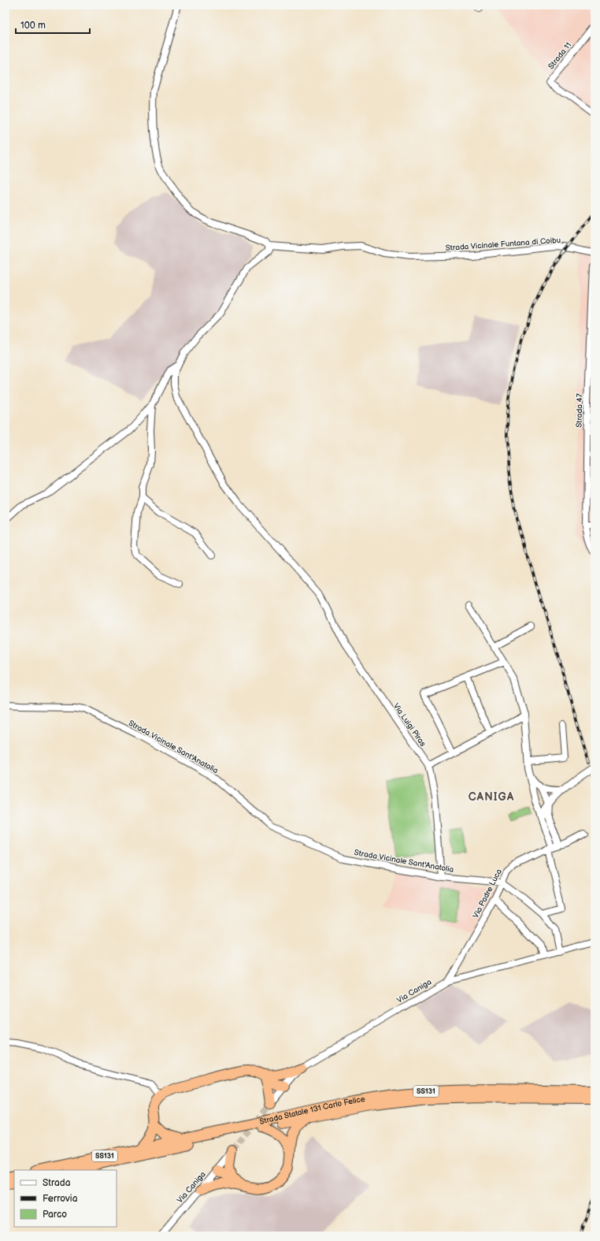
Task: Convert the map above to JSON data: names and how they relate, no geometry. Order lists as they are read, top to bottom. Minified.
{"streets":{"highway":["SS131","Strada Statale 131 Carlo Felice"],"street":["Strada 11","Strada Vicinale Funtana di Coibu","Strada 47","Via Luigi Piras","Strada Vicinale Sant'Anatolia","Via Padre Luca","Via Caniga"]},"crossings":[["Via Luigi Piras","Strada Vicinale Sant'Anatolia"],["Strada Vicinale Sant'Anatolia","Via Padre Luca"],["Via Padre Luca","Via Caniga"]],"districts":["CANIGA"],"legend":["Strada","Ferrovia","Parco"],"scale_bar":"100 m"}
